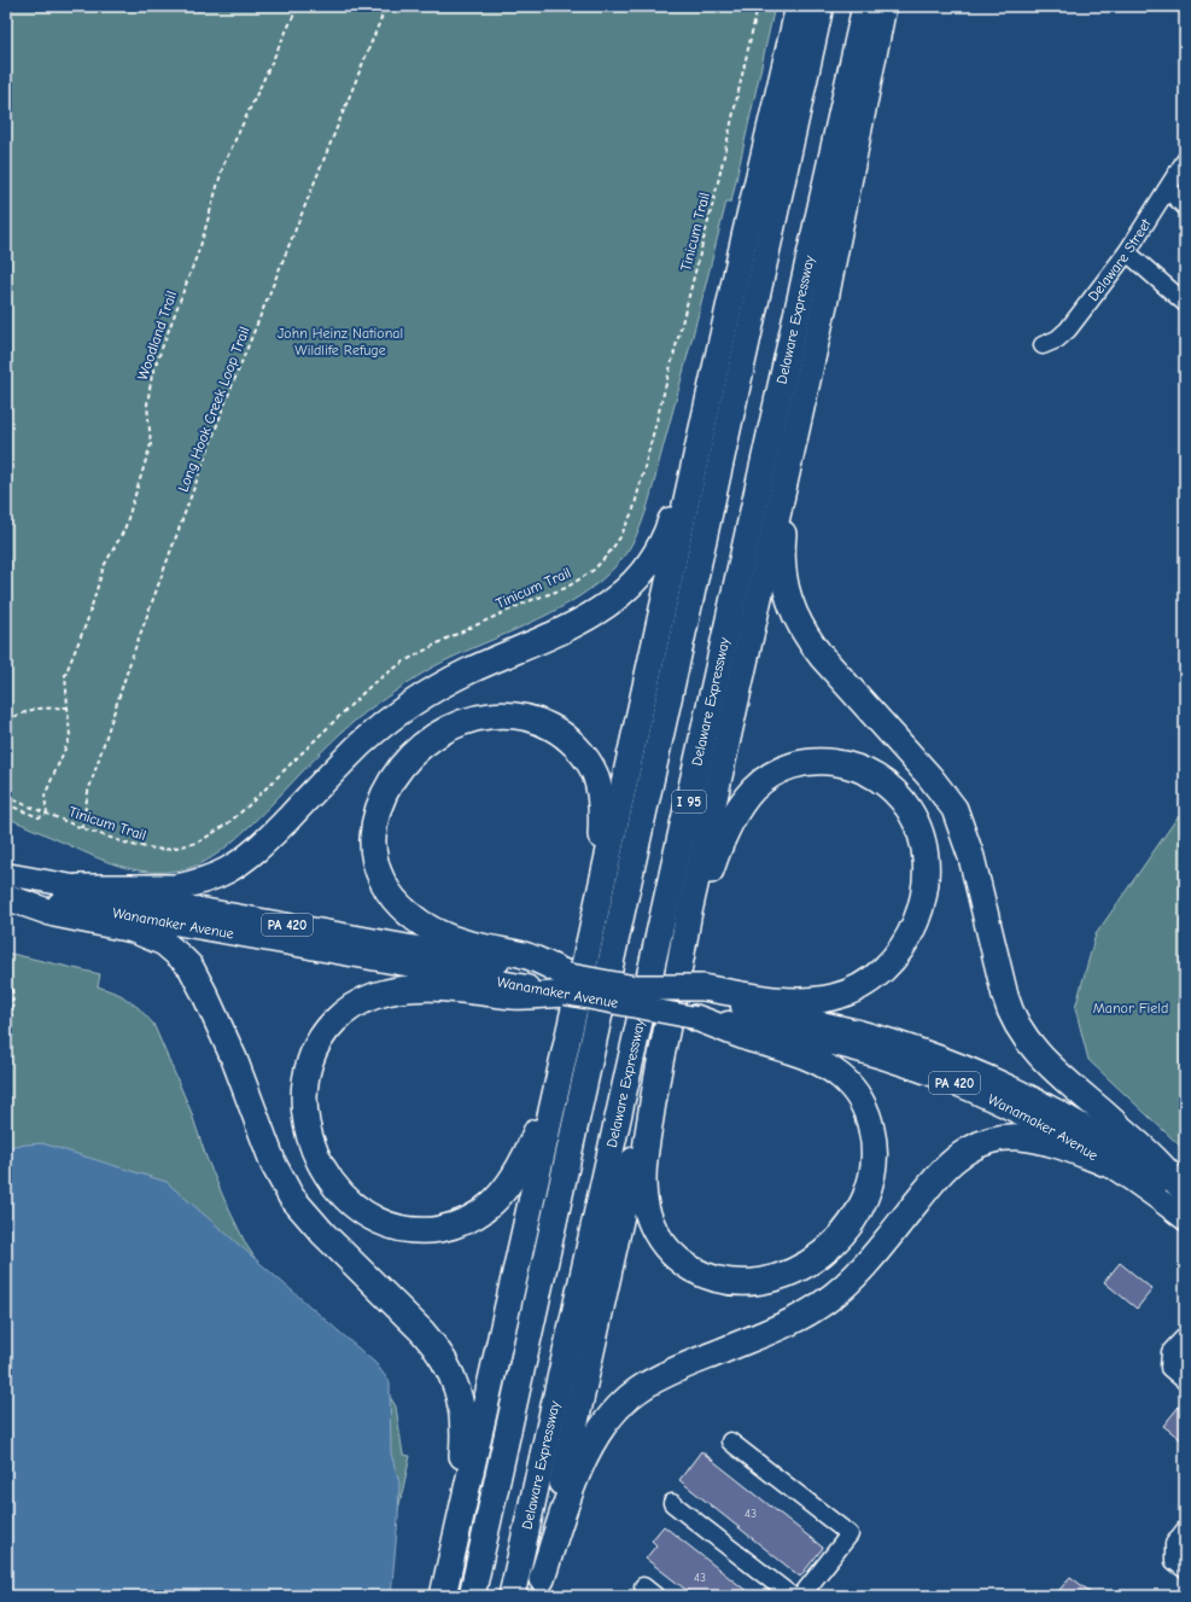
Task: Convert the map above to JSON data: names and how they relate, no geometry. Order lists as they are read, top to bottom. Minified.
{"streets":{"highway":["Delaware Expressway","I 95"],"main road":["Wanamaker Avenue","PA 420"],"street":["Delaware Street"],"path":["Tinicum Trail","Woodland Trail","Long Hook Creek Loop Trail"]},"crossings":[["Tinicum Trail","Woodland Trail"],["Tinicum Trail","Long Hook Creek Loop Trail"]],"parks":["John Heinz National Wildlife Refuge","Manor Field"],"house_numbers":["43","43"]}
